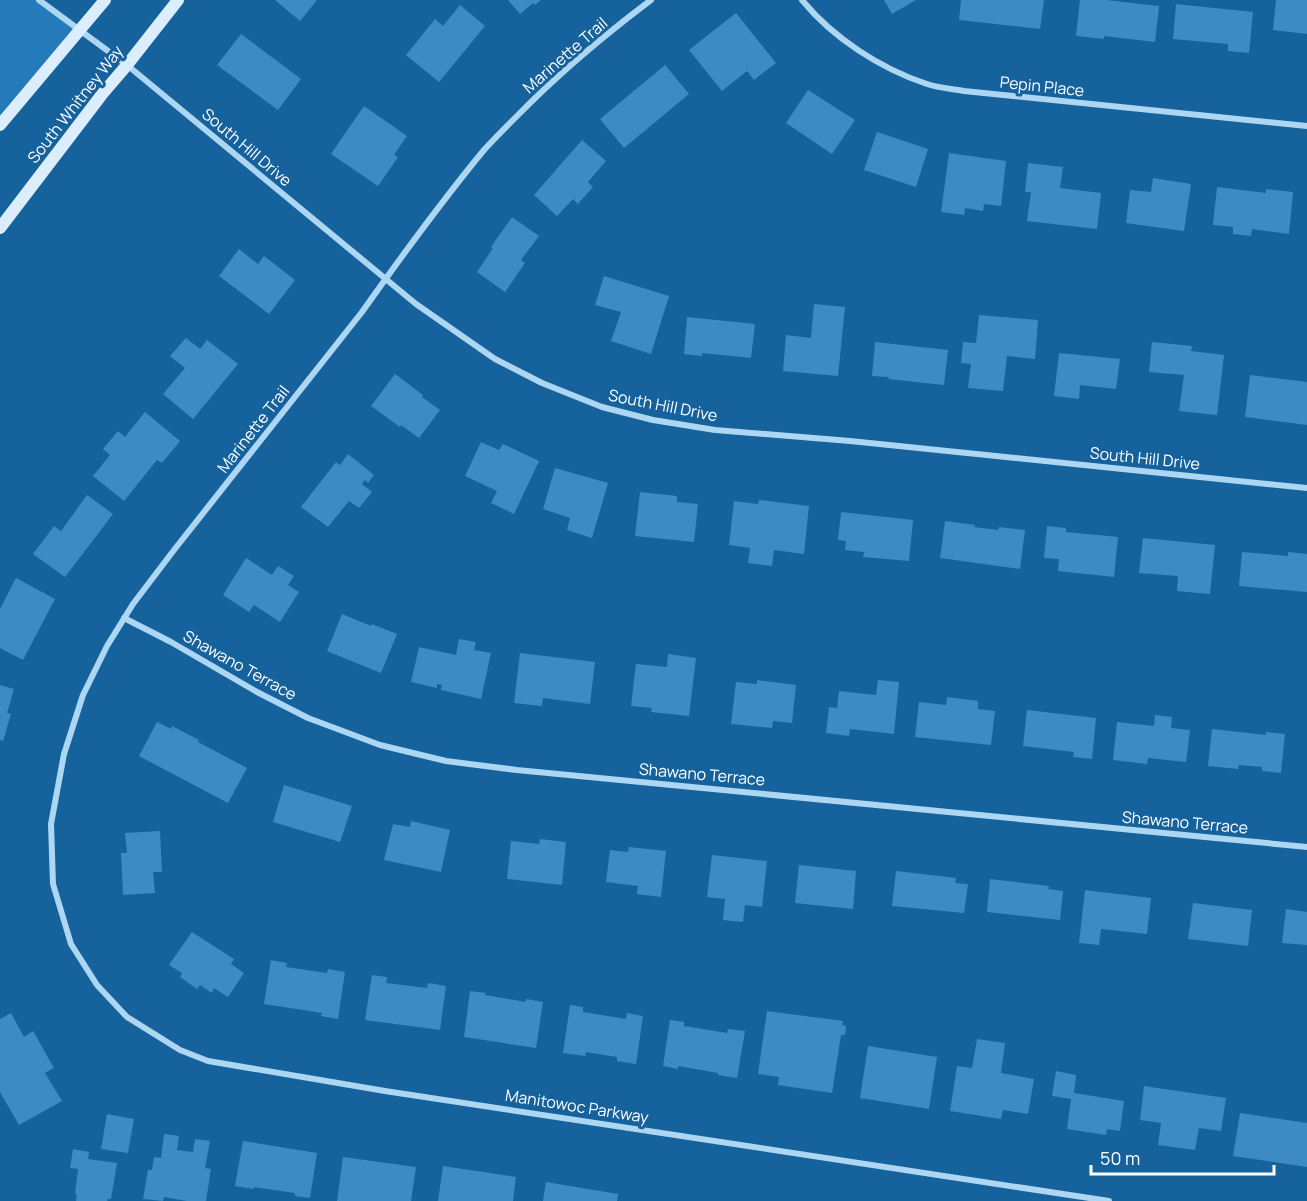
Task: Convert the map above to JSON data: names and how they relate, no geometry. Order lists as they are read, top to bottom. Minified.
{"streets":{"main road":["South Whitney Way"],"street":["Marinette Trail","Pepin Place","South Hill Drive","Shawano Terrace","Manitowoc Parkway"]},"crossings":[["Marinette Trail","South Hill Drive"],["Marinette Trail","Shawano Terrace"],["Marinette Trail","Manitowoc Parkway"],["South Whitney Way","South Hill Drive"]],"scale_bar":"50 m"}
